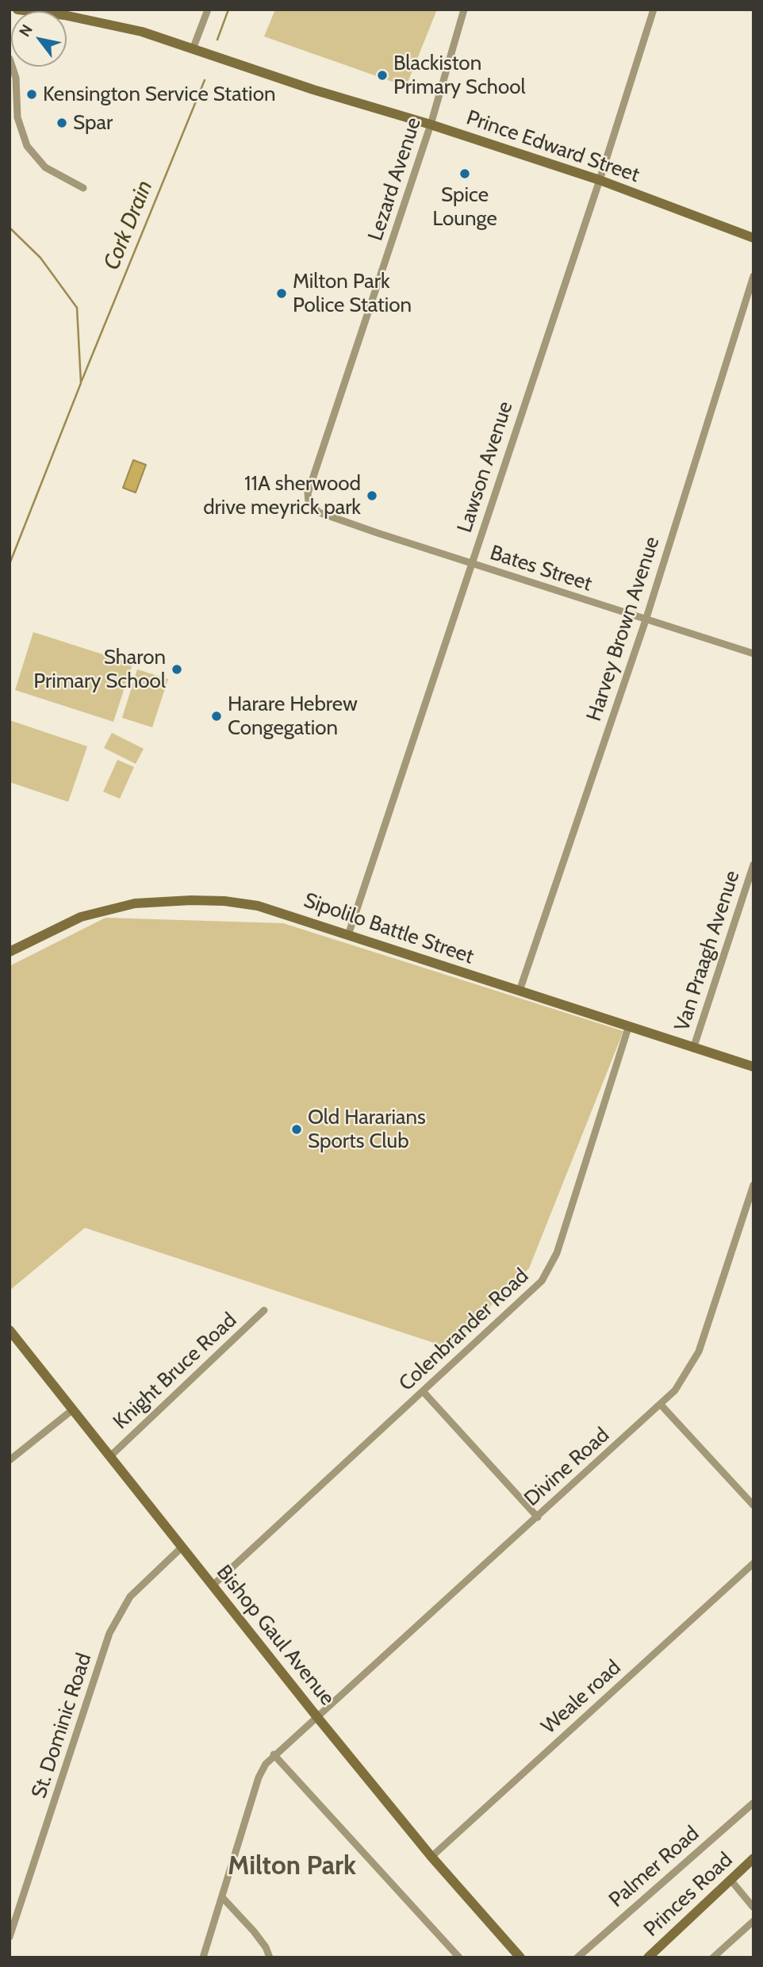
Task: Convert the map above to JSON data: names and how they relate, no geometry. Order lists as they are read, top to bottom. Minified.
{"streets":{"main road":["Prince Edward Street","Sipolilo Battle Street","Bishop Gaul Avenue","Princes Road"],"street":["Lezard Avenue","Lawson Avenue","Bates Street","Harvey Brown Avenue","Van Praagh Avenue","Colenbrander Road","Knight Bruce Road","Divine Road","Weale road","St. Dominic Road","Palmer Road"]},"crossings":[["Prince Edward Street","Lezard Avenue"],["Prince Edward Street","Lawson Avenue"],["Lezard Avenue","Bates Street"],["Lawson Avenue","Bates Street"],["Lawson Avenue","Sipolilo Battle Street"],["Bates Street","Harvey Brown Avenue"],["Harvey Brown Avenue","Sipolilo Battle Street"],["Sipolilo Battle Street","Van Praagh Avenue"],["Sipolilo Battle Street","Colenbrander Road"],["Colenbrander Road","Bishop Gaul Avenue"],["Knight Bruce Road","Bishop Gaul Avenue"],["Divine Road","Bishop Gaul Avenue"],["Bishop Gaul Avenue","Weale road"],["Bishop Gaul Avenue","St. Dominic Road"]],"districts":["Milton Park"],"water":["Cork Drain"],"places":["Blackiston Primary School","Kensington Service Station","Spar","Spice Lounge","Milton Park Police Station","11A sherwood drive meyrick park","Sharon Primary School","Harare Hebrew Congegation","Old Hararians Sports Club"],"north":"top left"}
